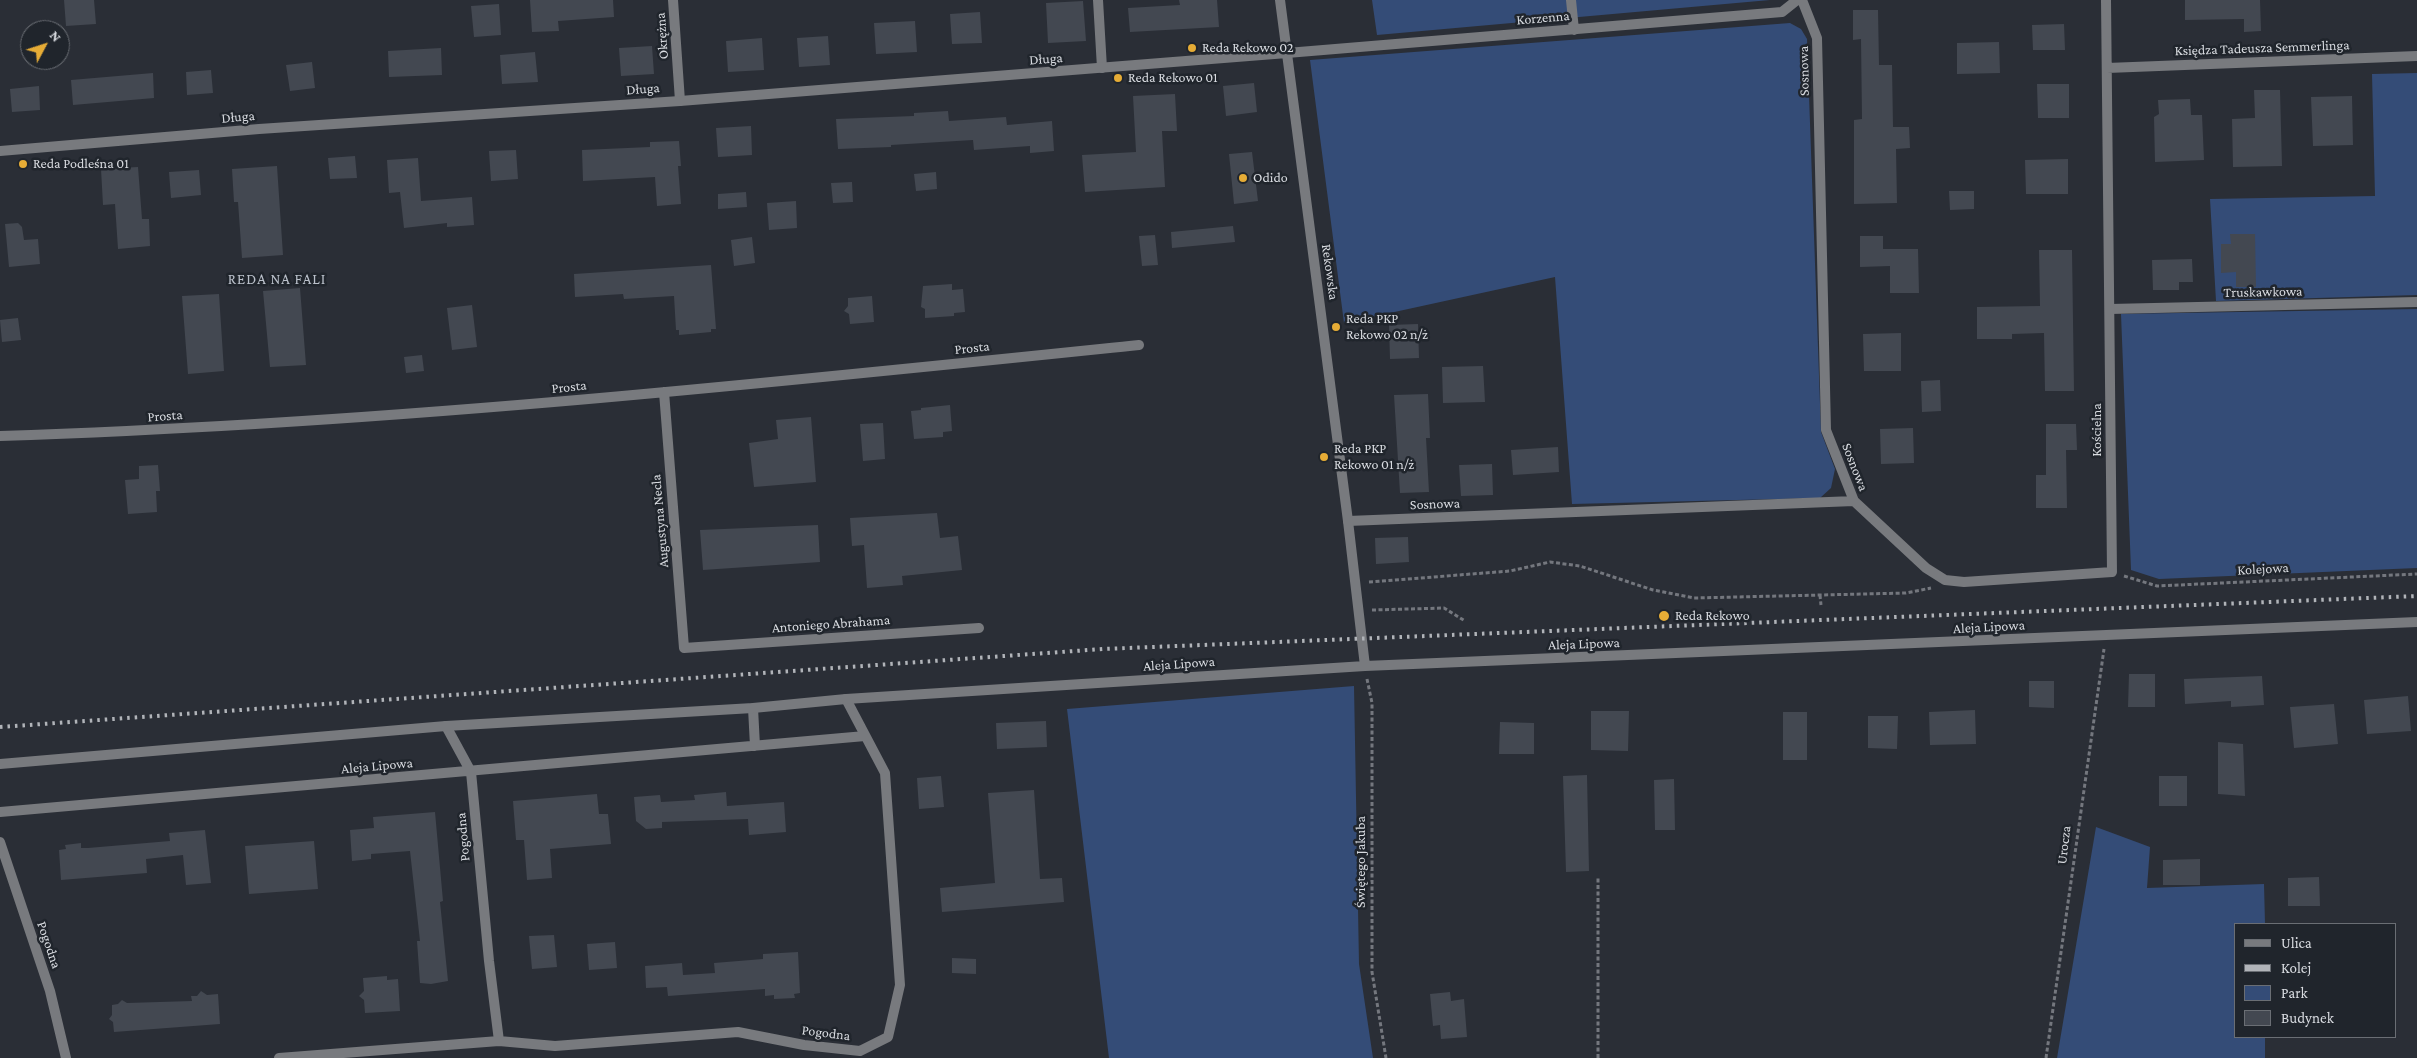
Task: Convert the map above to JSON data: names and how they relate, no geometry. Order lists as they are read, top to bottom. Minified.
{"streets":{"street":["Korzenna","Okrężna","Księdza Tadeusza Semmerlinga","Długa","Sosnowa","Rekowska","Truskawkowa","Prosta","Kościelna","Augustyna Necla","Antoniego Abrahama","Aleja Lipowa","Pogodna"],"path":["Kolejowa","Urocza","Świętego Jakuba"]},"crossings":[["Korzenna","Długa"],["Korzenna","Rekowska"],["Okrężna","Długa"],["Księdza Tadeusza Semmerlinga","Kościelna"],["Długa","Rekowska"],["Sosnowa","Rekowska"],["Rekowska","Aleja Lipowa"],["Rekowska","Świętego Jakuba"],["Truskawkowa","Kościelna"],["Prosta","Augustyna Necla"],["Kościelna","Kolejowa"],["Augustyna Necla","Antoniego Abrahama"],["Aleja Lipowa","Pogodna"],["Aleja Lipowa","Urocza"],["Aleja Lipowa","Świętego Jakuba"]],"districts":["REDA NA FALI"],"places":["Reda Rekowo 02","Reda Rekowo 01","Reda Podleśna 01","Odido","Reda PKP Rekowo 02 n/ż","Reda PKP Rekowo 01 n/ż","Reda Rekowo"],"legend":["Ulica","Kolej","Park","Budynek"],"north":"top right"}
